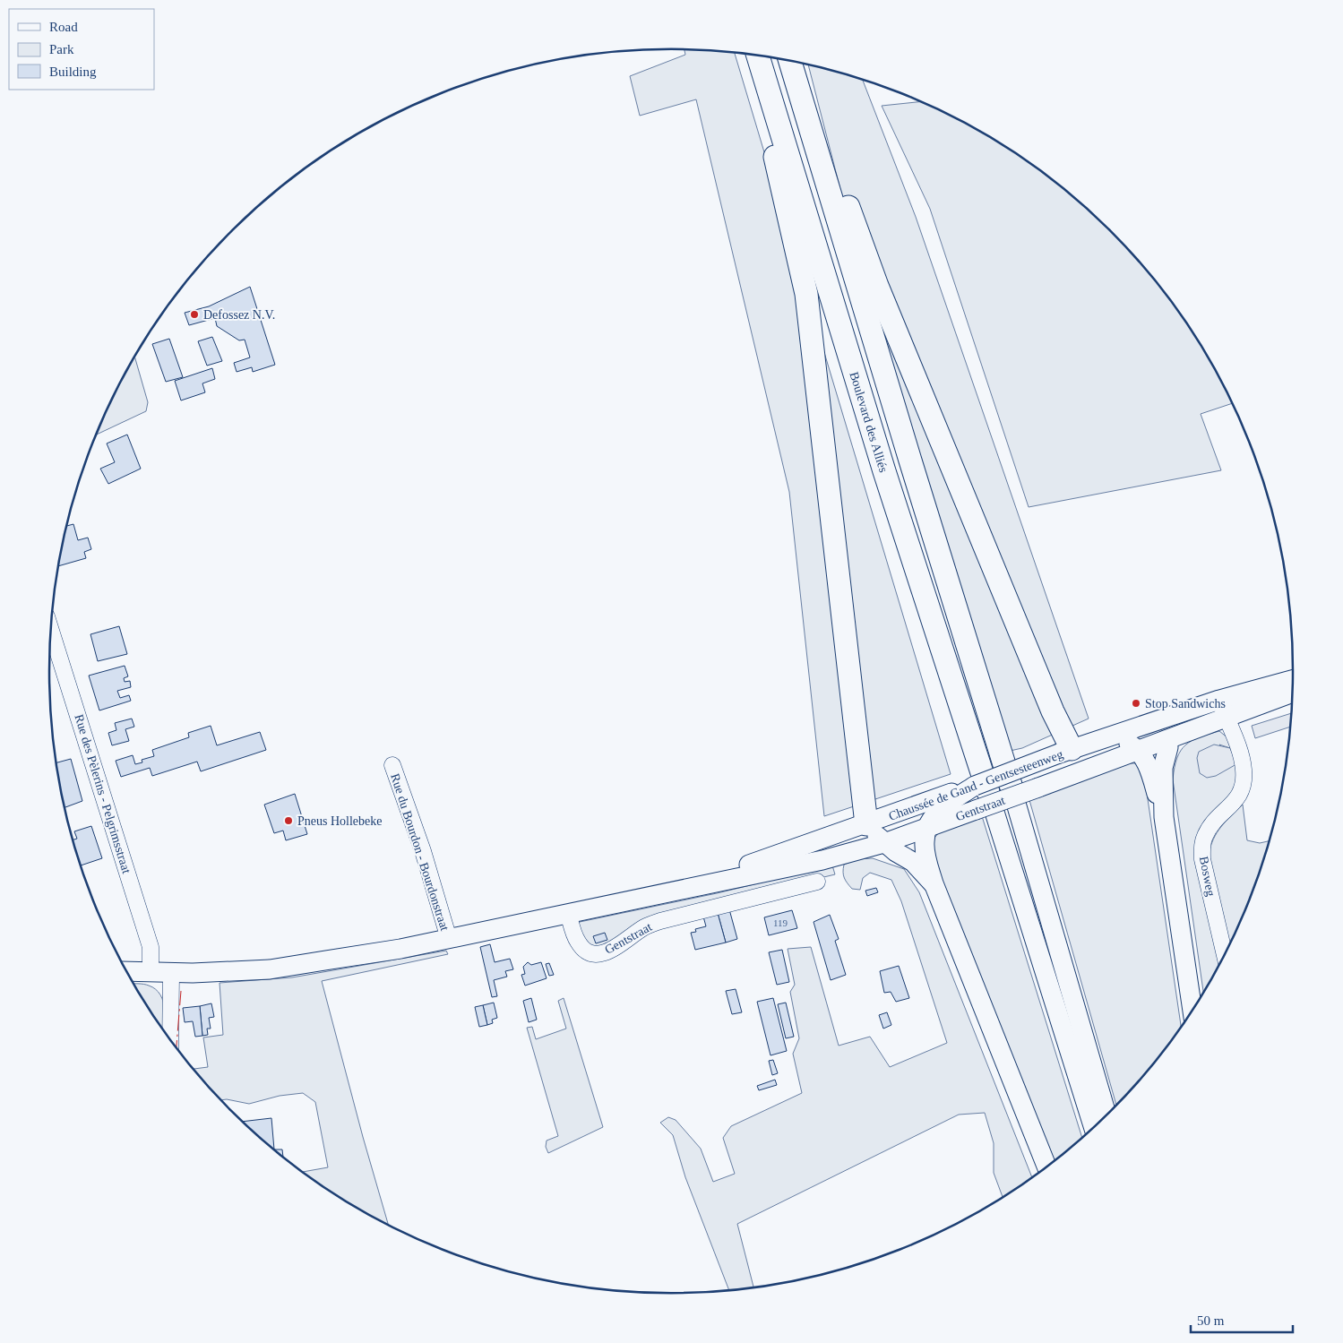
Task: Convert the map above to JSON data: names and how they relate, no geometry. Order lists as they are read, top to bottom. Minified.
{"streets":{"highway":["Boulevard des Alliés"],"main road":["Chaussée de Gand - Gentsesteenweg","Gentstraat"],"street":["Rue des Pèlerins - Pelgrimsstraat","Rue du Bourdon - Bourdonstraat","Bosweg"]},"crossings":[["Boulevard des Alliés","Chaussée de Gand - Gentsesteenweg"],["Chaussée de Gand - Gentsesteenweg","Gentstraat"],["Chaussée de Gand - Gentsesteenweg","Bosweg"],["Gentstraat","Bosweg"]],"places":["Defossez N.V.","Stop Sandwichs","Pneus Hollebeke"],"house_numbers":["119"],"legend":["Road","Park","Building"],"scale_bar":"50 m"}
